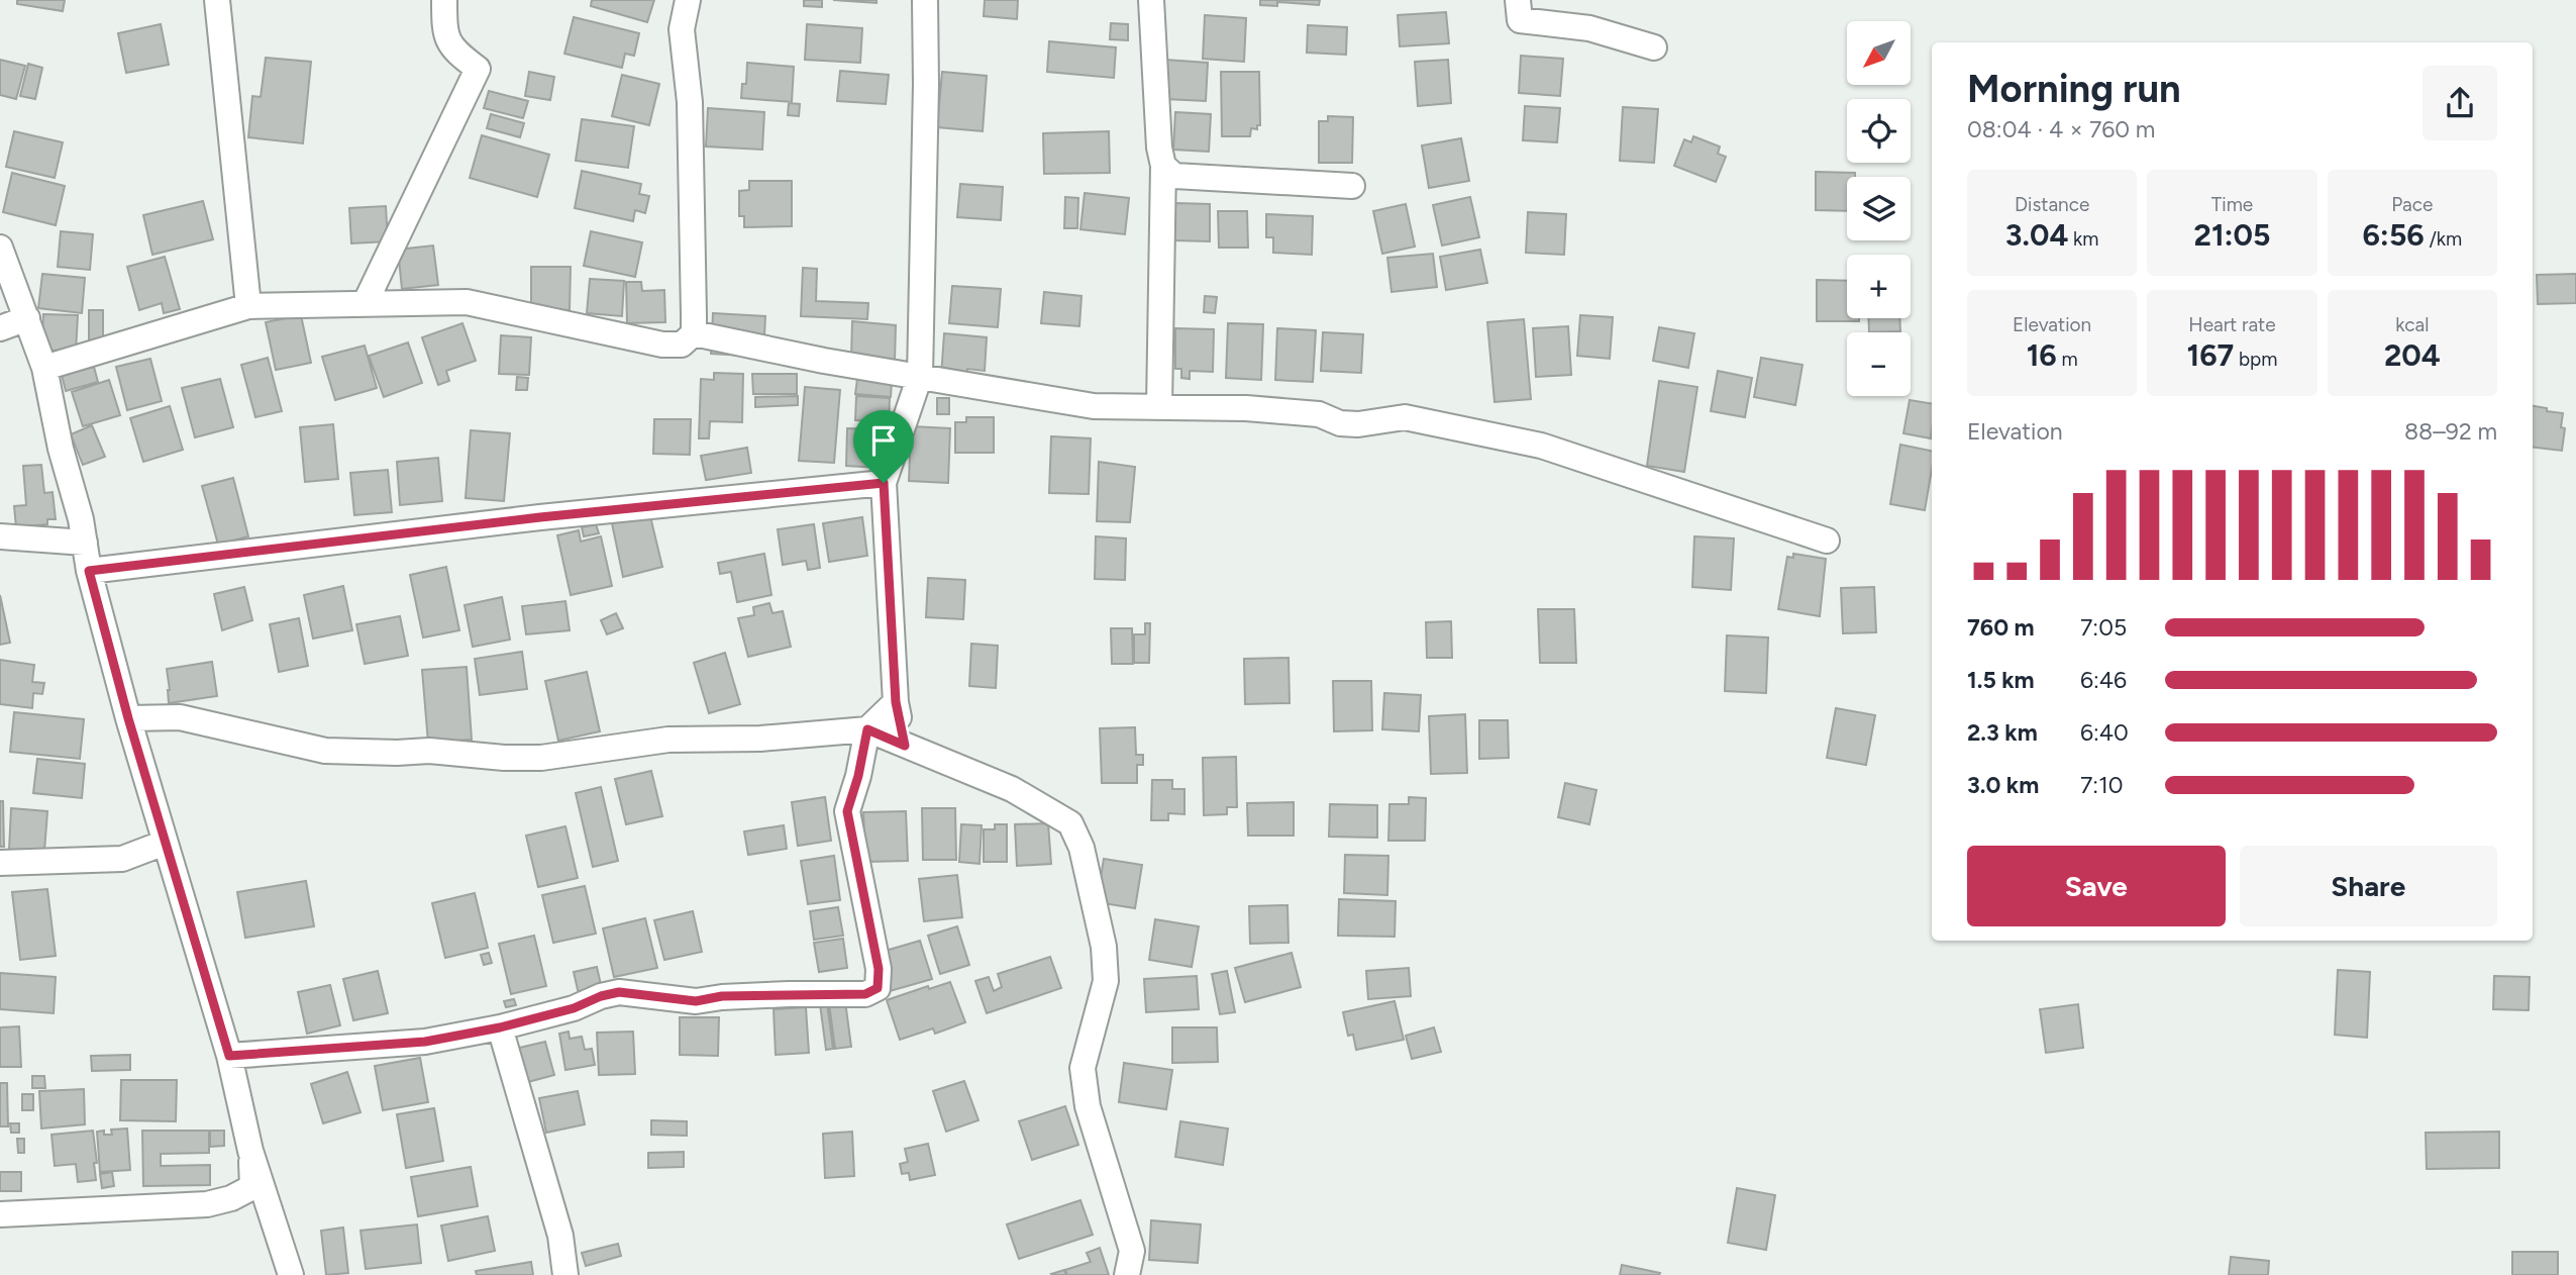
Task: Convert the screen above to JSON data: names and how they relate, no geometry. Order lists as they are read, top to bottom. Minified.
{"north":"bottom left","page":{"map_buttons":["+","−"],"heading":["Morning run","08:04 · 4 × 760 m"],"stats":[["Distance","3.04 km"],["Time","21:05"],["Pace","6:56 /km"],["Elevation","16 m"],["Heart rate","167 bpm"],["kcal","204"]],"chart":["Elevation","88–92 m"],"list":[{"name":"760 m","note":"7:05"},{"name":"1.5 km","note":"6:46"},{"name":"2.3 km","note":"6:40"},{"name":"3.0 km","note":"7:10"}],"buttons":["Save","Share"]}}
